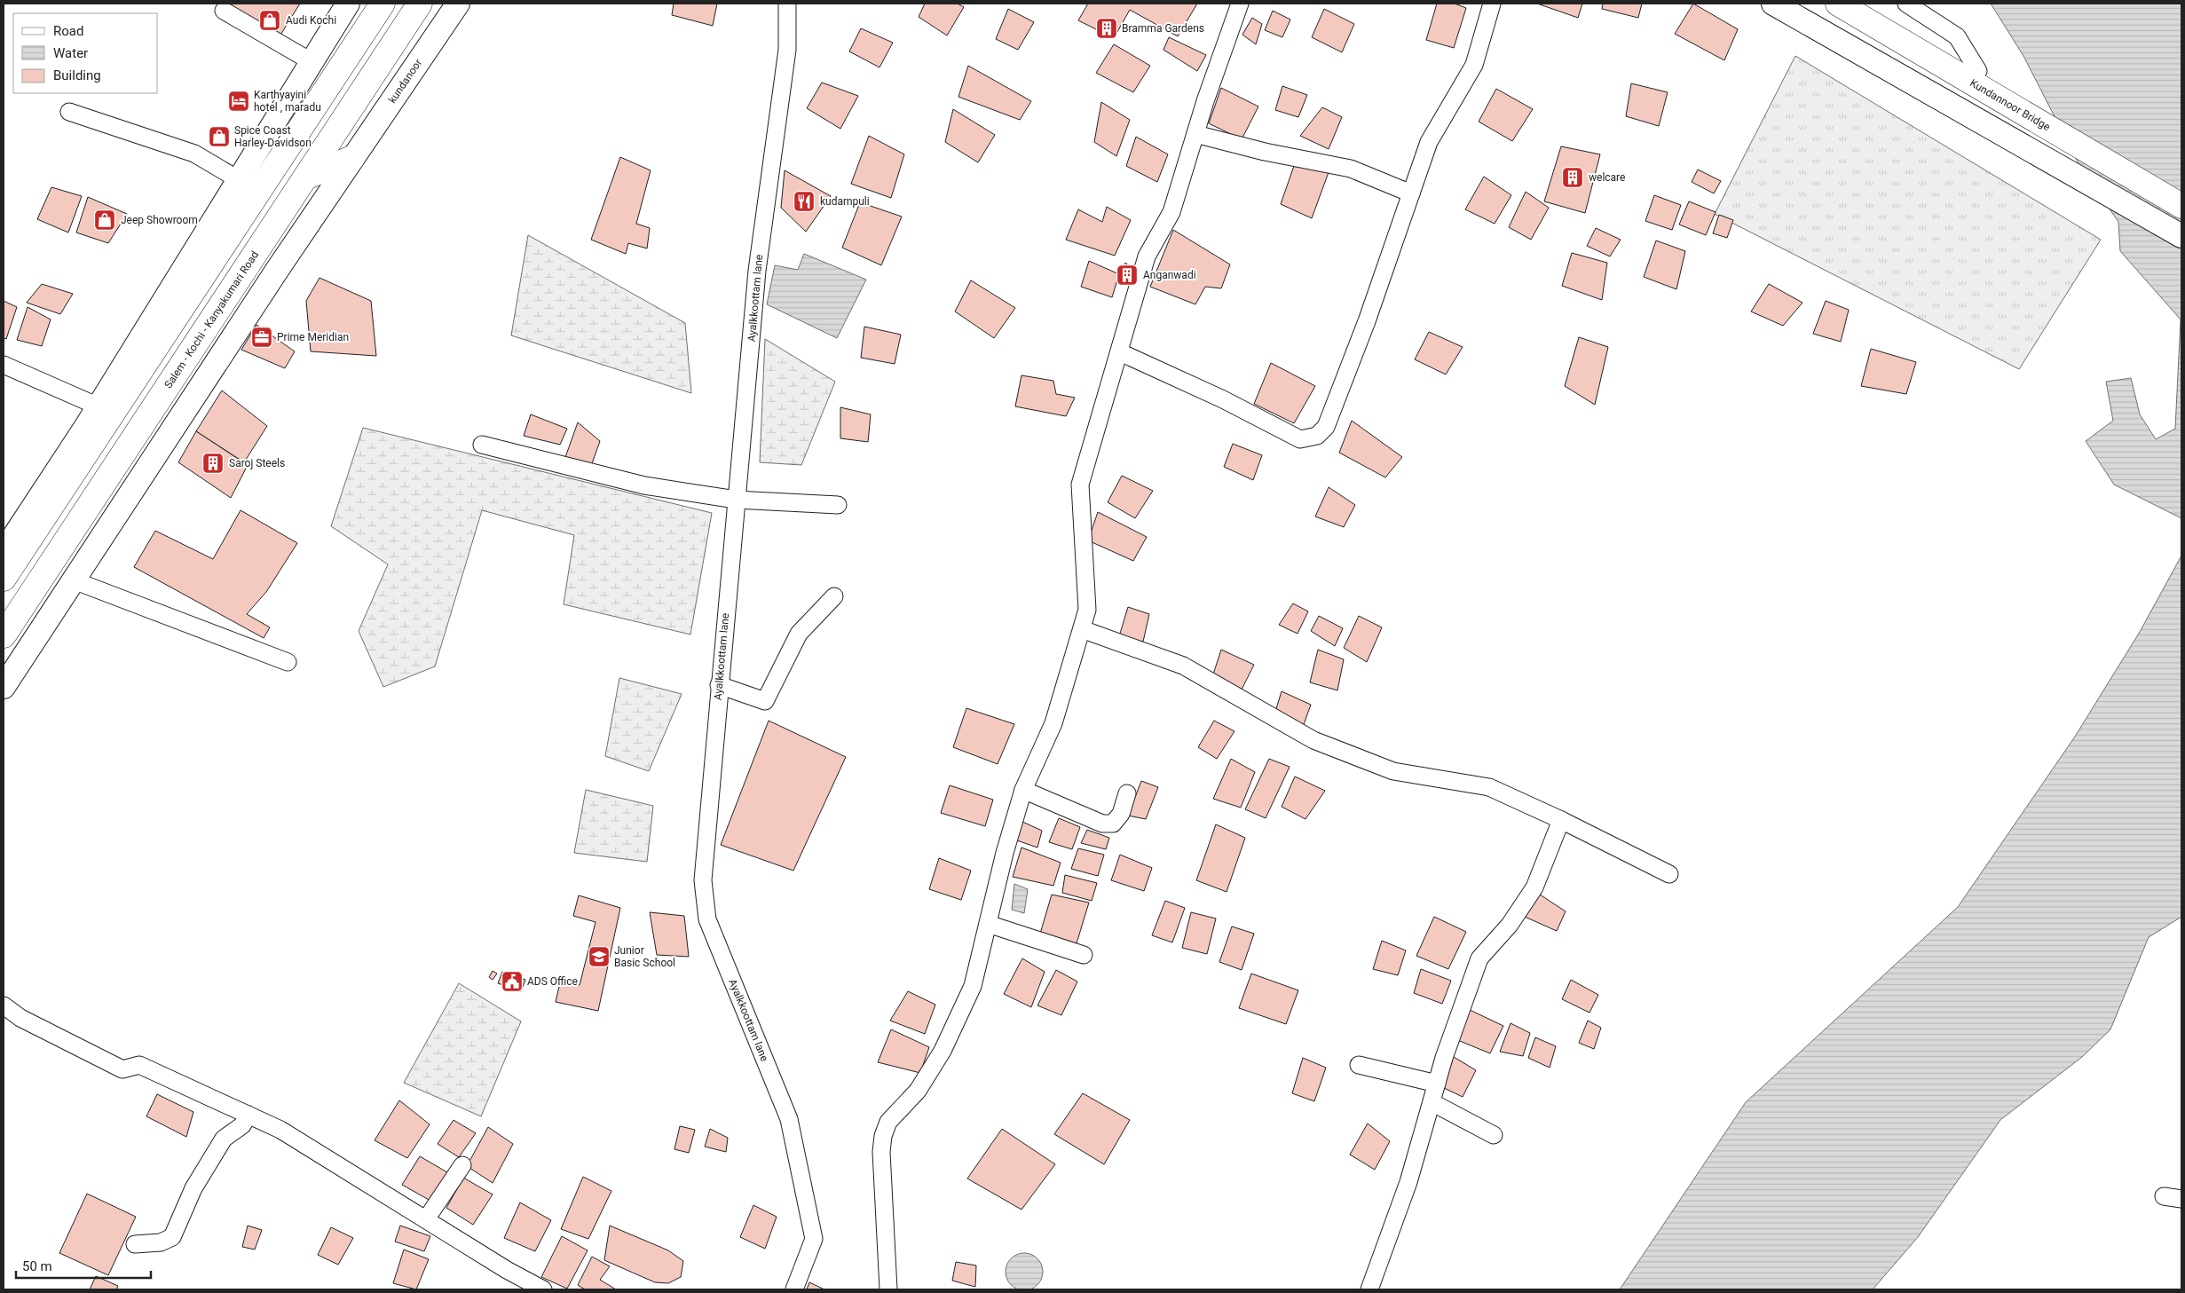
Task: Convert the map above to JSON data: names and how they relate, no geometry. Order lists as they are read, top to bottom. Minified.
{"streets":{"highway":["Kundannoor Bridge","Salem - Kochi - Kanyakumari Road"],"street":["kundanoor","Ayalkkoottam lane"]},"places":{"shop":["Audi Kochi","Spice Coast Harley-Davidson","Jeep Showroom"],"building":["Bramma Gardens","welcare","Anganwadi","Saroj Steels"],"hotel":["Karthyayini hotel , maradu"],"restaurant":["kudampuli"],"office":["Prime Meridian"],"school or university":["Junior Basic School"],"public building":["ADS Office"]},"legend":["Road","Water","Building"],"scale_bar":"50 m"}
